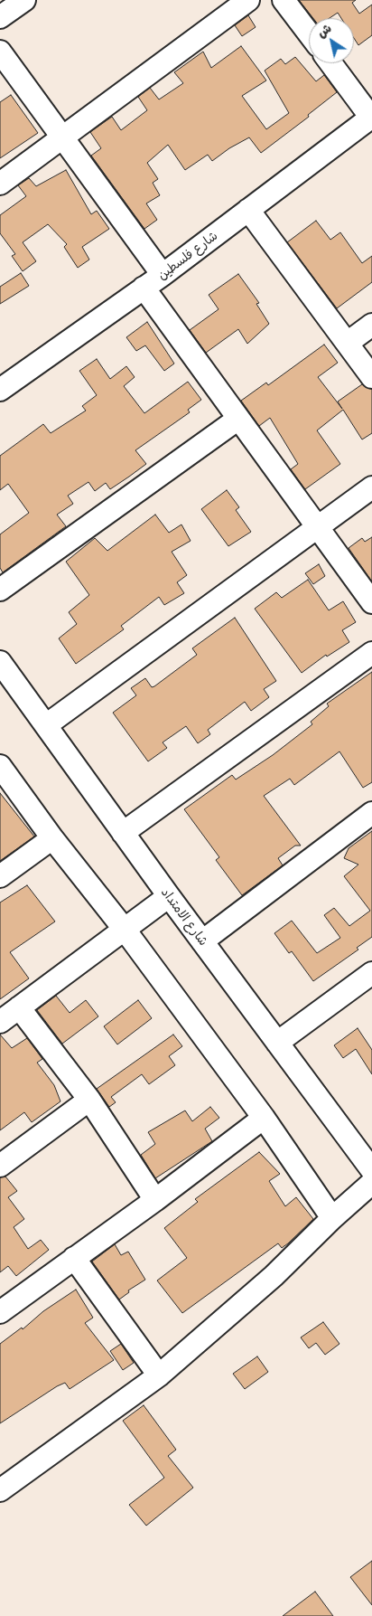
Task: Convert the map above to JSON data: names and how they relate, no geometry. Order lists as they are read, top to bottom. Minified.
{"streets":{"street":["شارع فلسطين","شارع الامتداد"]},"north":"top left"}
